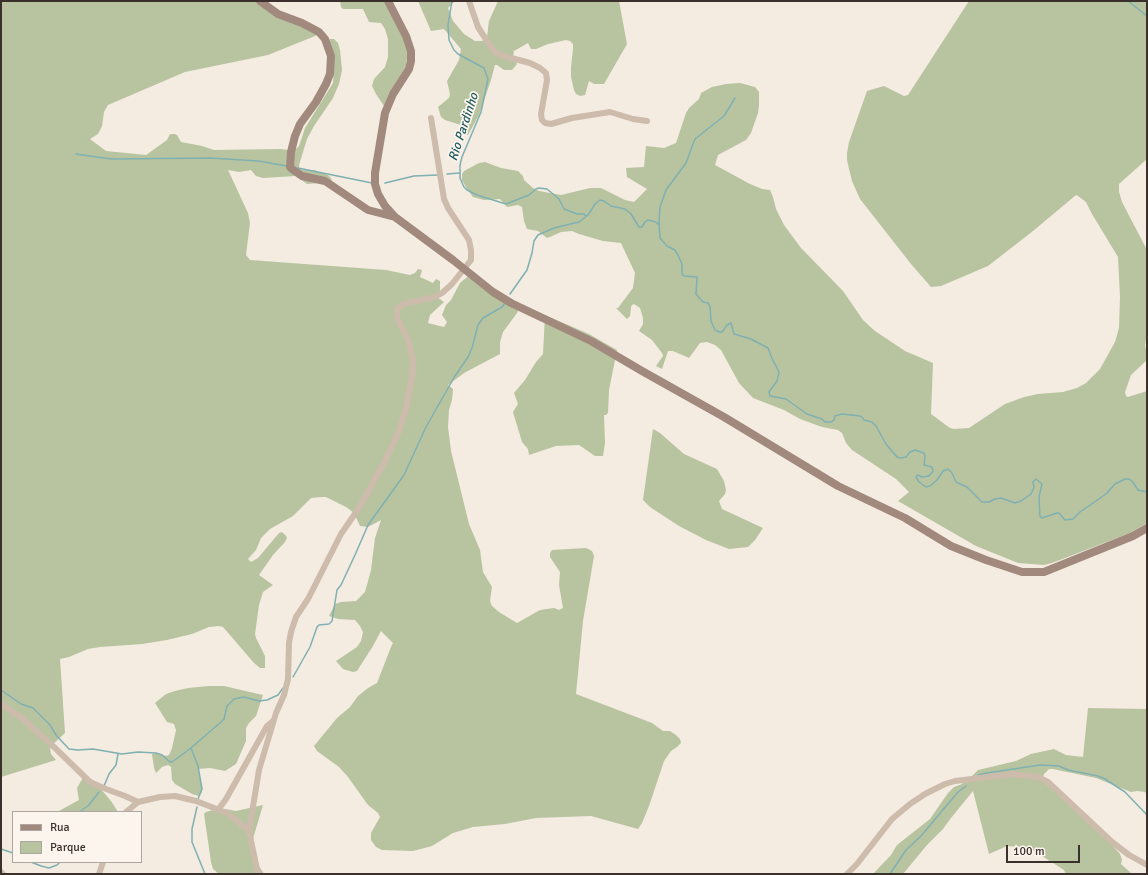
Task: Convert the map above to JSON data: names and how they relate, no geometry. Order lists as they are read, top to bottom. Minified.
{"water":["Rio Pardinho"],"legend":["Rua","Parque"],"scale_bar":"100 m"}
